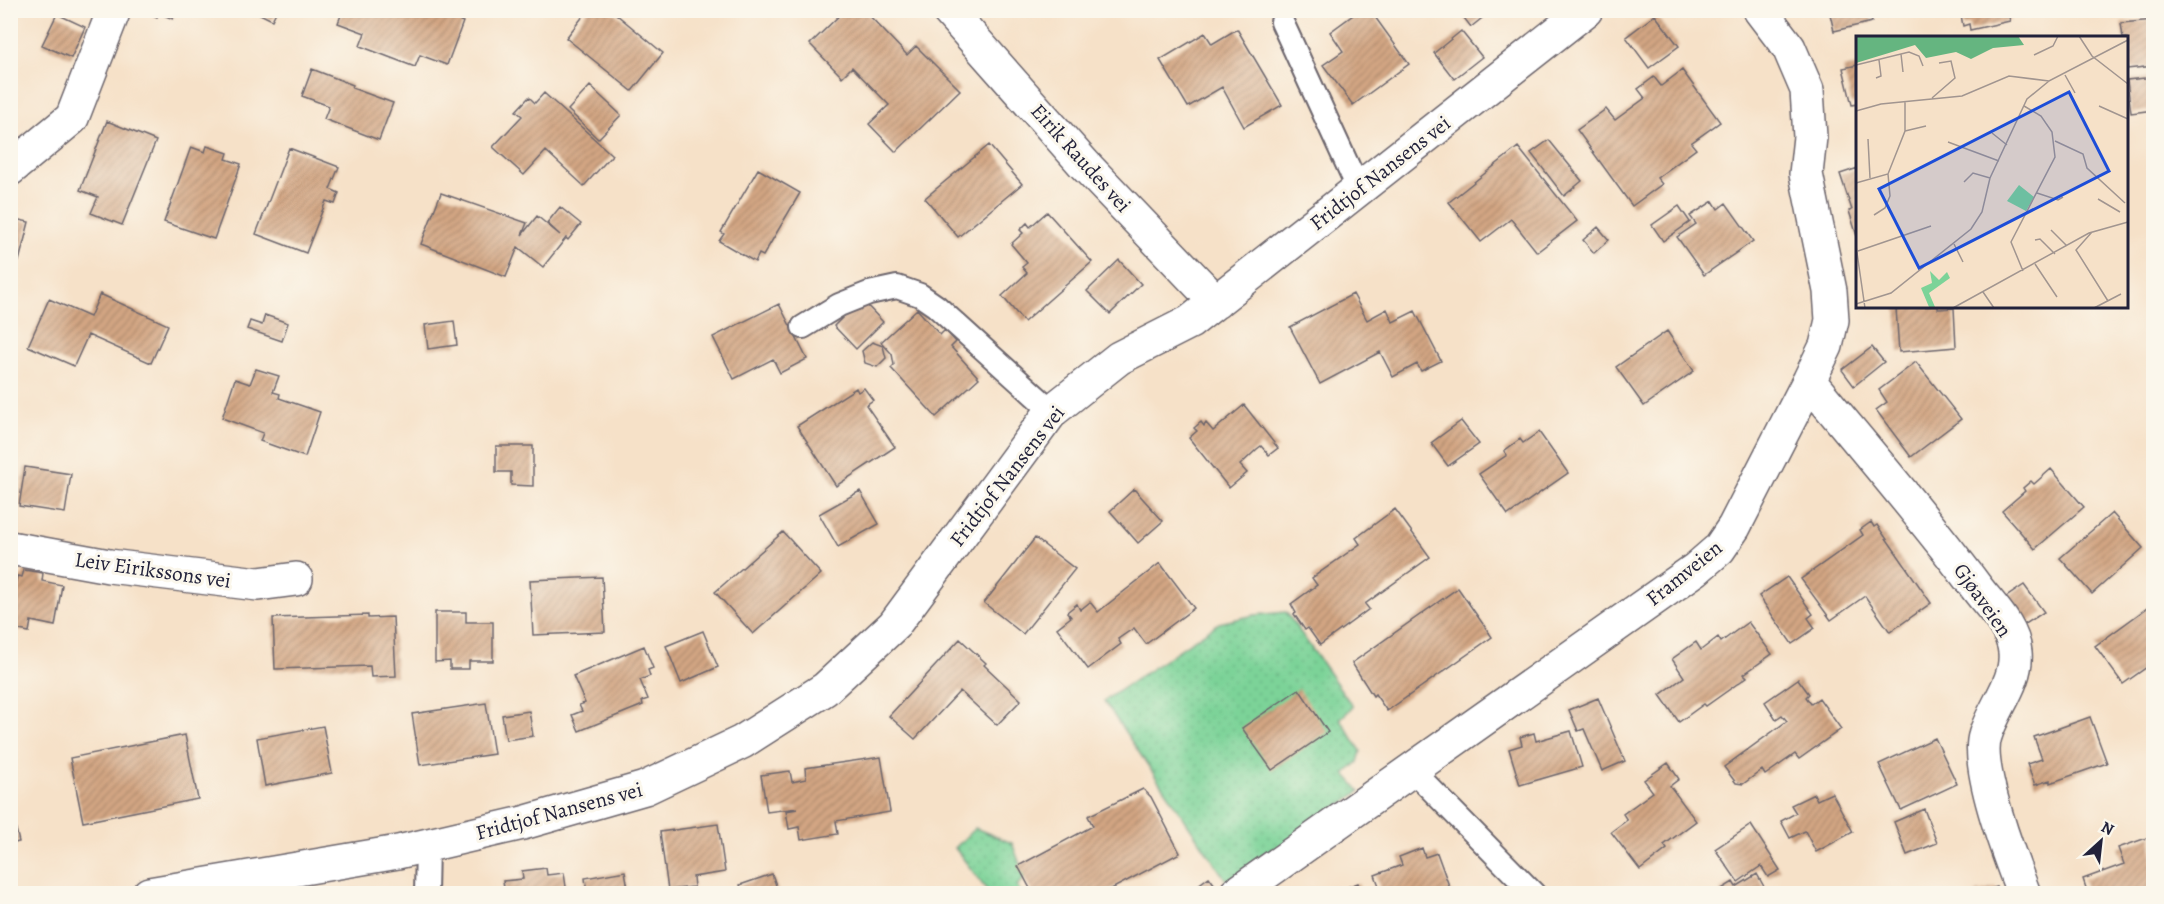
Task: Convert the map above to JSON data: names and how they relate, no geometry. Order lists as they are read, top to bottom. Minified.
{"streets":{"street":["Eirik Raudes vei","Fridtjof Nansens vei","Leiv Eirikssons vei","Framveien","Gjøaveien"]},"crossings":[["Eirik Raudes vei","Fridtjof Nansens vei"],["Framveien","Gjøaveien"]],"north":"top right"}
